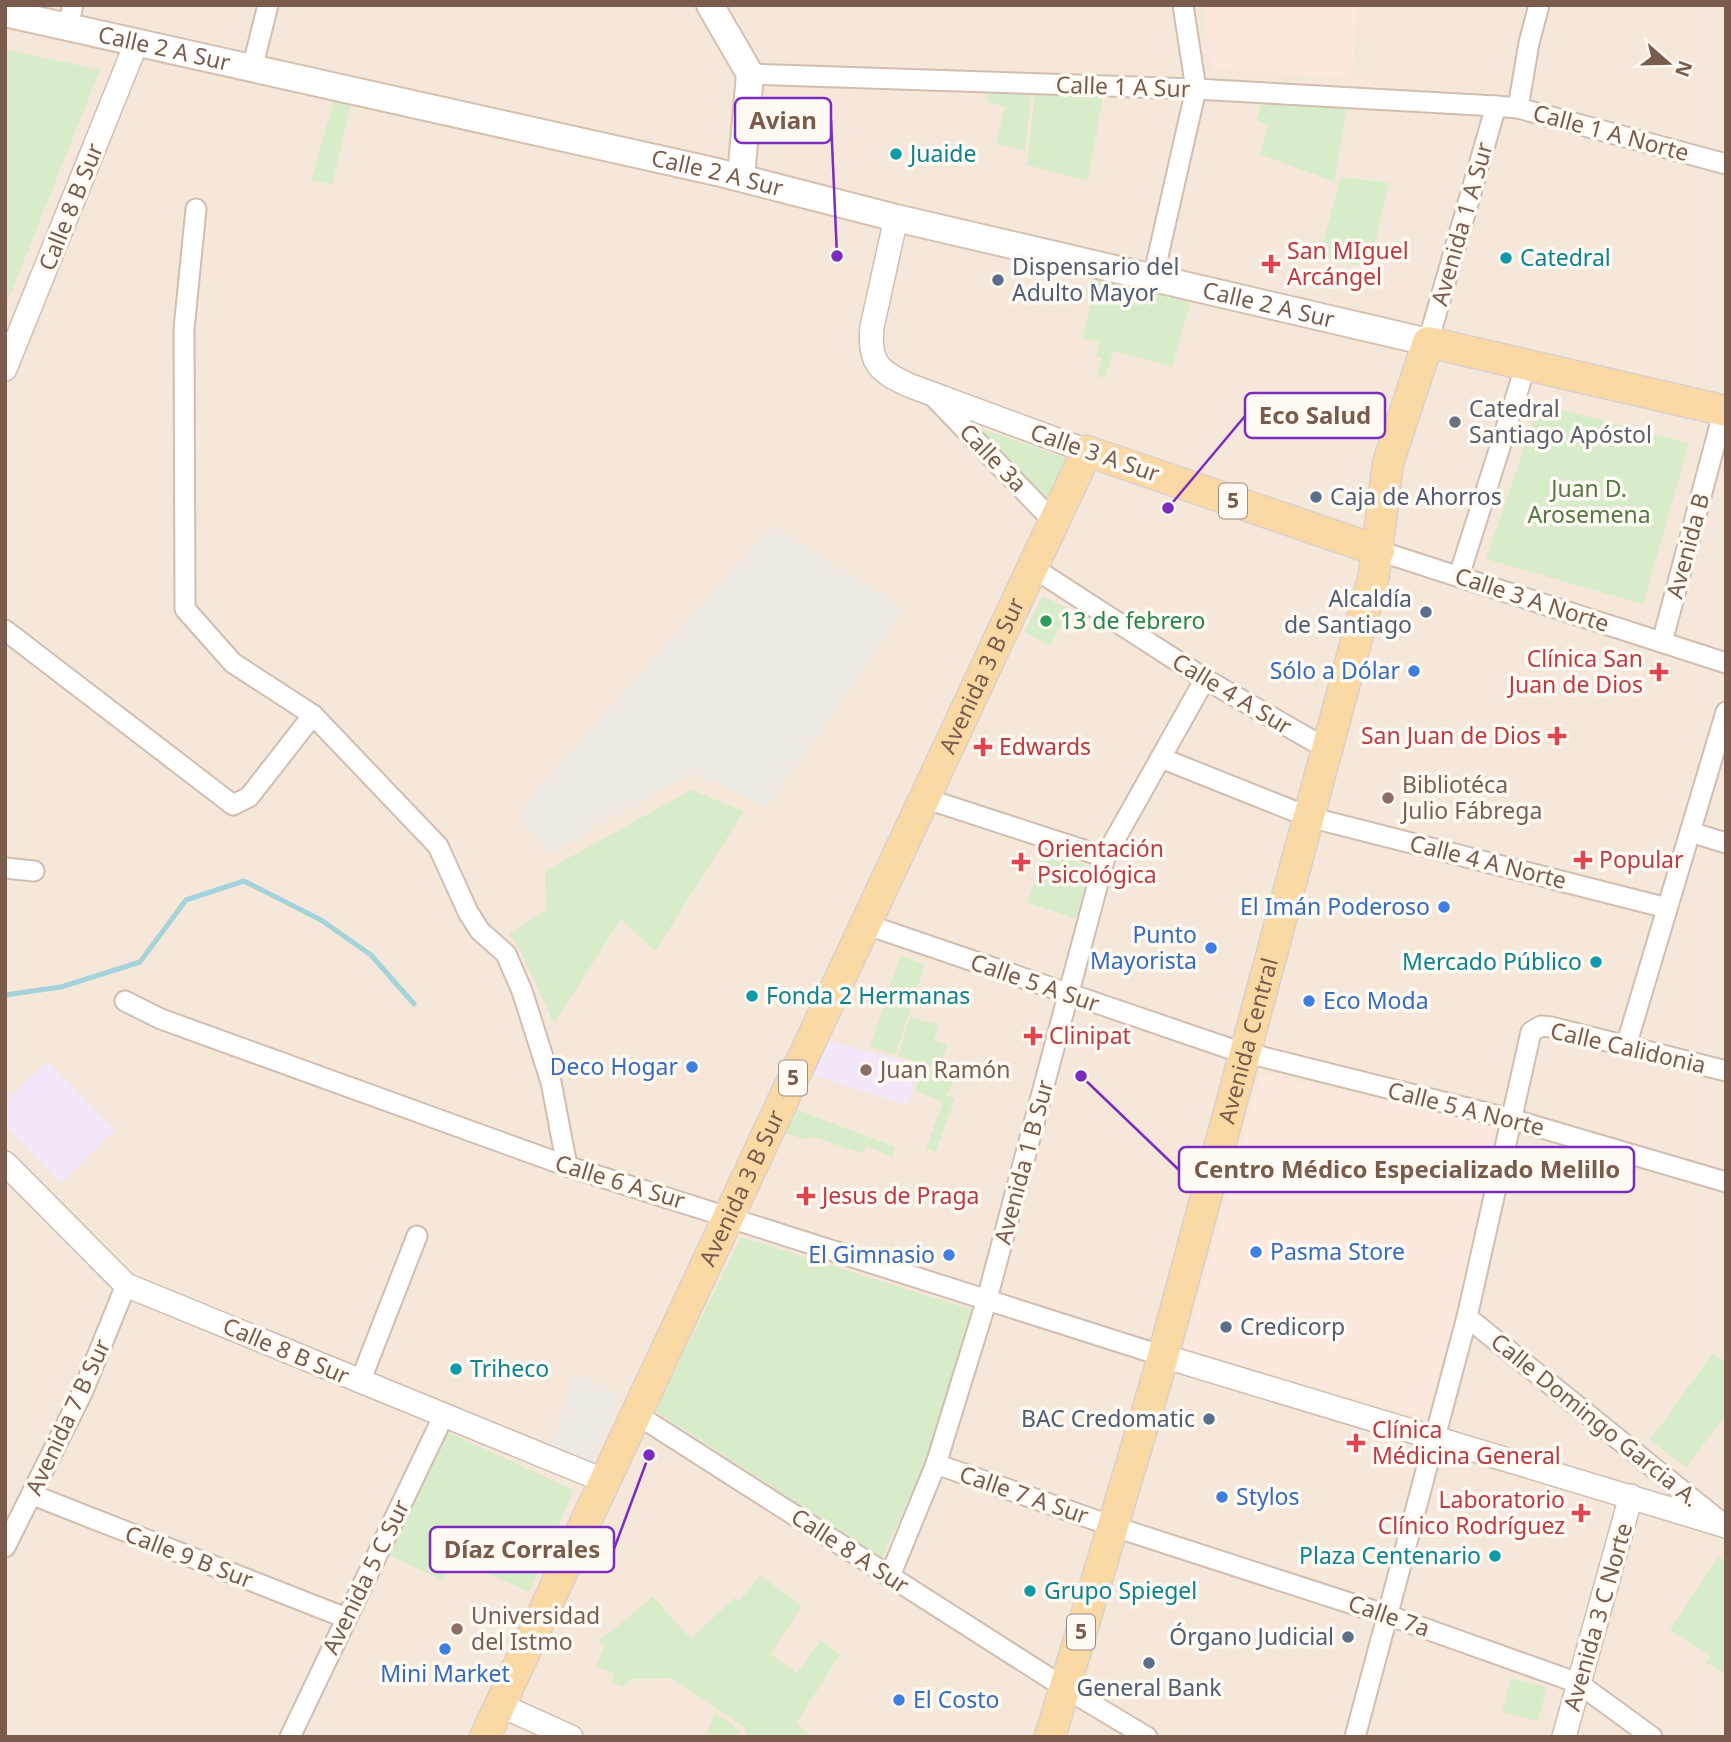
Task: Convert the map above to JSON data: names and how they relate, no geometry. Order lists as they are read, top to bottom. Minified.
{"streets":{"main road":["Calle 2 A Sur","Calle 3 A Sur","5","Avenida 3 B Sur","Avenida Central"],"street":["Calle 1 A Sur","Calle 1 A Norte","Calle 8 B Sur","Avenida 1 A Sur","Calle 3a","Avenida B","Calle 3 A Norte","Calle 4 A Sur","Calle 4 A Norte","Calle 5 A Sur","Calle Calidonia","Calle 5 A Norte","Avenida 1 B Sur","Calle 6 A Sur","Avenida 7 B Sur","Calle Domingo Garcia A.","Calle 7 A Sur","Calle 8 A Sur","Calle 9 B Sur","Avenida 5 C Sur","Calle 7a","Avenida 3 C Norte"]},"crossings":[["Calle 2 A Sur","Calle 8 B Sur"],["Calle 2 A Sur","Avenida 1 A Sur"],["Calle 2 A Sur","Calle 3 A Sur"],["Calle 2 A Sur","Avenida Central"],["Calle 1 A Sur","Calle 1 A Norte"],["Calle 1 A Sur","Avenida 1 A Sur"],["Calle 1 A Norte","Avenida 1 A Sur"],["Calle 8 B Sur","Avenida 3 B Sur"],["Calle 8 B Sur","Avenida 7 B Sur"],["Calle 8 B Sur","Avenida 5 C Sur"],["Avenida 1 A Sur","Avenida Central"],["Calle 3 A Sur","Calle 3a"],["Calle 3 A Sur","Calle 3 A Norte"],["Calle 3 A Sur","Avenida 3 B Sur"],["Calle 3 A Sur","Avenida Central"],["Calle 3a","Avenida 3 B Sur"],["Avenida B","Calle 3 A Norte"],["Calle 3 A Norte","Avenida Central"],["Avenida 3 B Sur","Calle 4 A Sur"],["Avenida 3 B Sur","Calle 5 A Sur"],["Avenida 3 B Sur","Calle 6 A Sur"],["Avenida 3 B Sur","Calle 8 A Sur"],["Calle 4 A Sur","Avenida Central"],["Calle 4 A Sur","Avenida 1 B Sur"],["Calle 4 A Norte","Avenida Central"],["Calle 5 A Sur","Avenida Central"],["Calle 5 A Sur","Calle 5 A Norte"],["Calle 5 A Sur","Avenida 1 B Sur"],["Avenida Central","Calle 5 A Norte"],["Avenida Central","Calle 6 A Sur"],["Avenida Central","Calle Domingo Garcia A."],["Avenida Central","Calle 7 A Sur"],["Avenida Central","Calle 8 A Sur"],["Avenida Central","Calle 7a"],["Calle Calidonia","Calle 5 A Norte"],["Avenida 1 B Sur","Calle 6 A Sur"],["Avenida 1 B Sur","Calle 7 A Sur"],["Avenida 1 B Sur","Calle 8 A Sur"],["Calle 6 A Sur","Calle Domingo Garcia A."],["Avenida 7 B Sur","Calle 9 B Sur"],["Calle Domingo Garcia A.","Avenida 3 C Norte"],["Calle 7 A Sur","Calle 7a"],["Calle 9 B Sur","Avenida 5 C Sur"],["Calle 7a","Avenida 3 C Norte"]],"parks":["Juan D. Arosemena"],"places":{"other":["Juaide","Avian","Catedral","Dispensario del Adulto Mayor","Catedral Santiago Apóstol","Caja de Ahorros","Eco Salud","Alcaldía de Santiago","13 de febrero","Sólo a Dólar","Bibliotéca Julio Fábrega","El Imán Poderoso","Punto Mayorista","Mercado Público","Fonda 2 Hermanas","Eco Moda","Deco Hogar","Juan Ramón","Centro Médico Especializado Melillo","Pasma Store","El Gimnasio","Credicorp","Triheco","BAC Credomatic","Díaz Corrales","Stylos","Plaza Centenario","Grupo Spiegel","Universidad del Istmo","Órgano Judicial","Mini Market","General Bank","El Costo"],"health":["San MIguel Arcángel","Clínica San Juan de Dios","San Juan de Dios","Edwards","Popular","Orientación Psicológica","Clinipat","Jesus de Praga","Clínica Médicina General","Laboratorio Clínico Rodríguez"]},"north":"right"}
